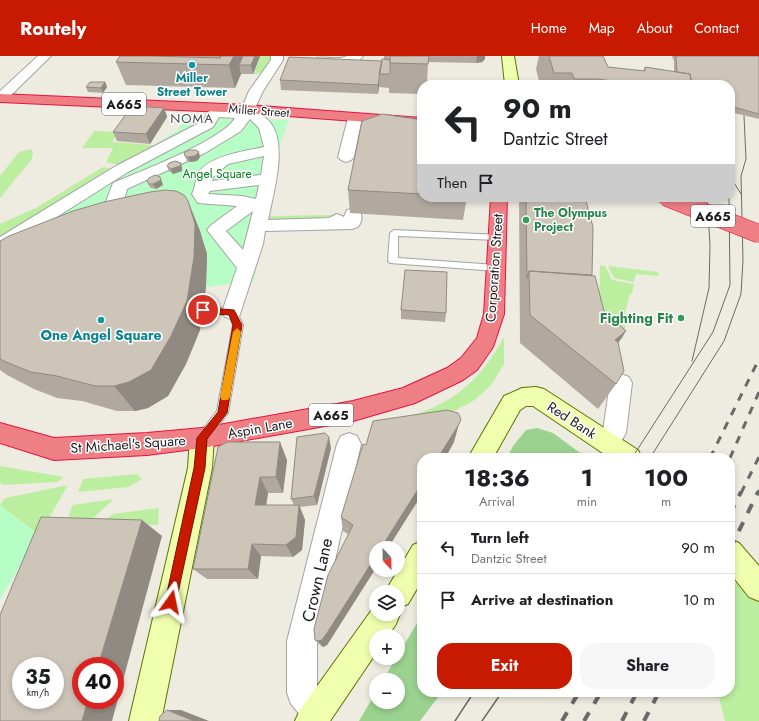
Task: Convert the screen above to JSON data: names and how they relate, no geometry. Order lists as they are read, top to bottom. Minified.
{"streets":{"highway":["A665","Miller Street","Corporation Street","Aspin Lane","St Michael's Square"],"street":["Red Bank","Crown Lane"]},"crossings":[["Corporation Street","Aspin Lane"],["Aspin Lane","St Michael's Square"]],"districts":["NOMA"],"parks":["Angel Square"],"places":["Miller Street Tower","The Olympus Project","Fighting Fit","One Angel Square"],"north":"bottom","page":{"header":"Routely","nav":["Home","Map","About","Contact"],"turn":["90 m","Dantzic Street"],"then":"Then","eta":["18:36","Arrival","1","min","100","m"],"list":[{"name":"Turn left","note":"Dantzic Street","value":"90 m"},{"name":"Arrive at destination","value":"10 m"}],"map_buttons":["+","−"],"buttons":["Exit","Share"],"speed":"35 km/h","limit":"40"}}
